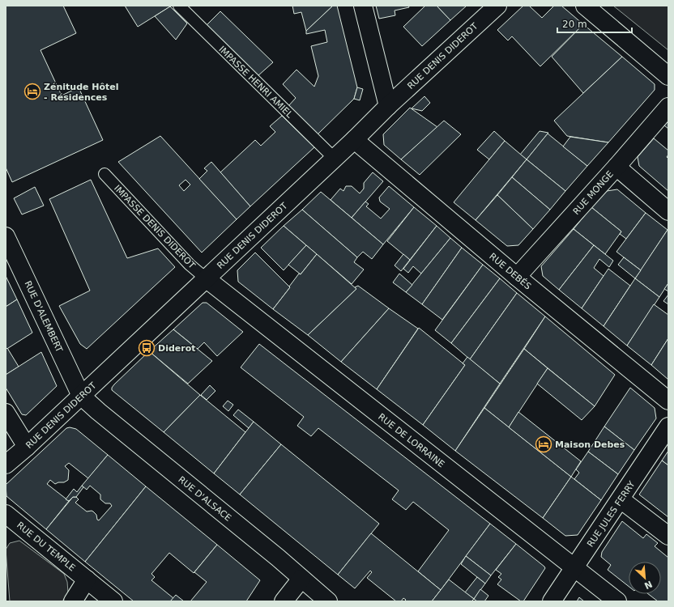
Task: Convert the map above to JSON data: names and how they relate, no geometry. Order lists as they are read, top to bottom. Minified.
{"streets":{"street":["RUE DENIS DIDEROT","RUE MONGE","RUE DEBÉS","RUE D'ALEMBERT","RUE DE LORRAINE","RUE D'ALSACE","RUE JULES FERRY","RUE DU TEMPLE"],"lane":["IMPASSE HENRI AMIEL","IMPASSE DENIS DIDEROT"]},"crossings":[["RUE DENIS DIDEROT","IMPASSE HENRI AMIEL"],["RUE DENIS DIDEROT","IMPASSE DENIS DIDEROT"],["RUE DENIS DIDEROT","RUE DEBÉS"],["RUE DENIS DIDEROT","RUE D'ALEMBERT"],["RUE DENIS DIDEROT","RUE DE LORRAINE"],["RUE DENIS DIDEROT","RUE D'ALSACE"],["RUE MONGE","RUE DEBÉS"],["IMPASSE DENIS DIDEROT","RUE DE LORRAINE"],["RUE D'ALEMBERT","RUE D'ALSACE"],["RUE DE LORRAINE","RUE JULES FERRY"]],"places":{"hotel":["Zénitude Hôtel - Résidences","Maison Debes"],"bus stop":["Diderot"]},"scale_bar":"20 m","north":"bottom right"}
